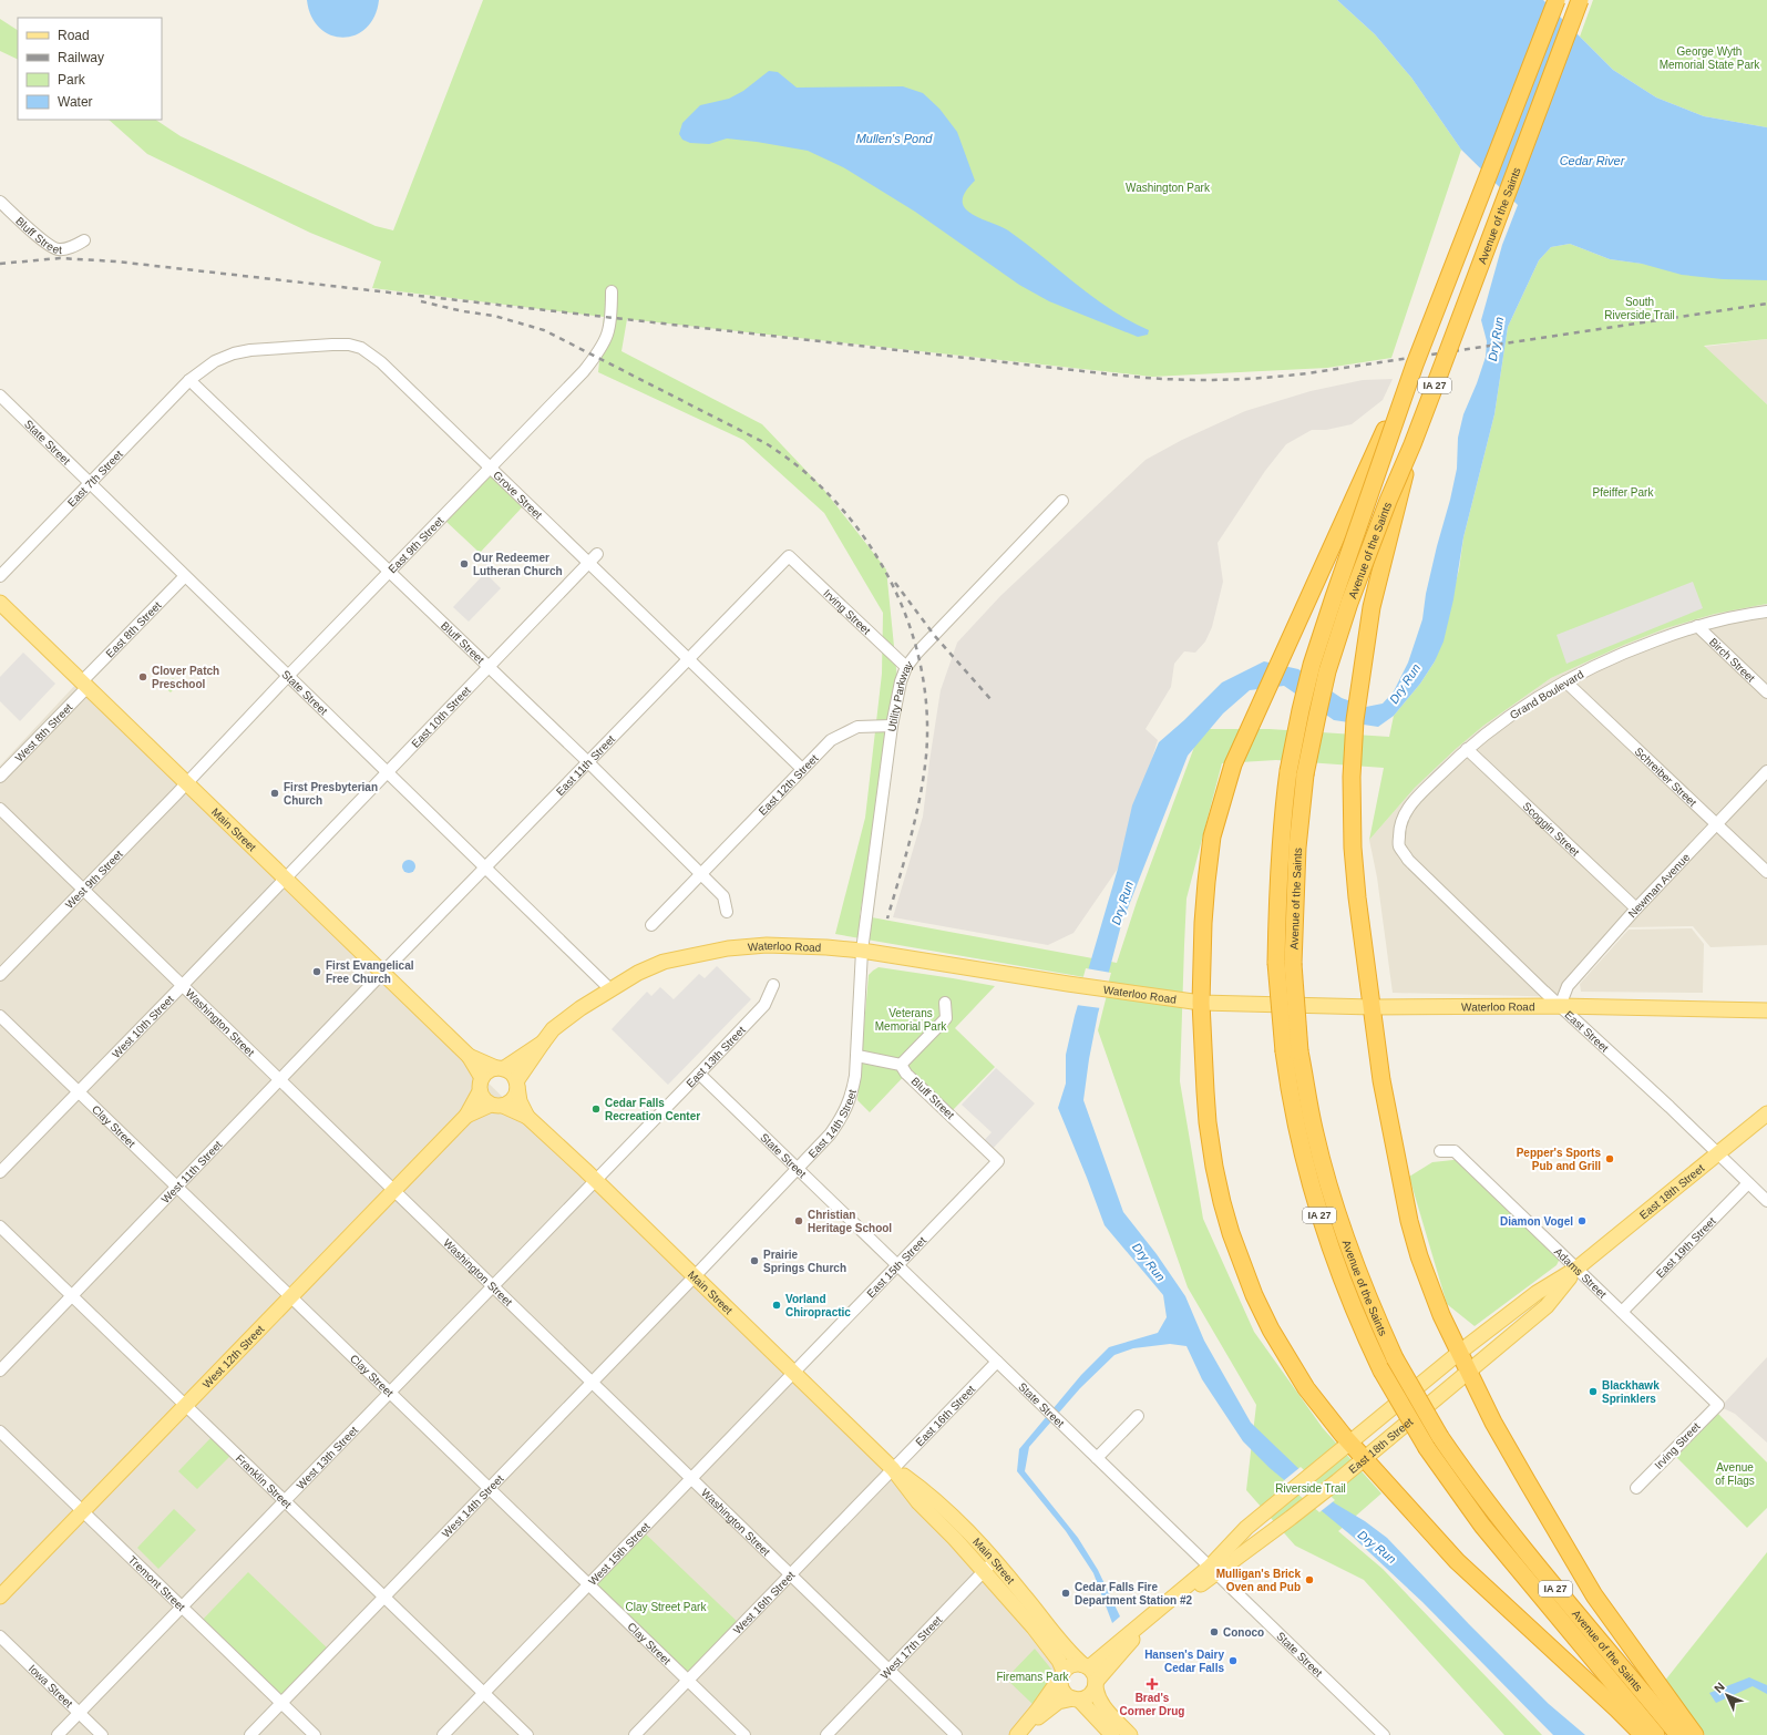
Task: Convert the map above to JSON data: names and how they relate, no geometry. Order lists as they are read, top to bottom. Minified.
{"streets":{"highway":["Avenue of the Saints","IA 27"],"main road":["Main Street","Waterloo Road","East 18th Street","West 12th Street"],"street":["Bluff Street","State Street","East 7th Street","Grove Street","East 9th Street","Irving Street","East 8th Street","Birch Street","Grand Boulevard","Utility Parkway","East 10th Street","West 8th Street","East 11th Street","Schreiber Street","East 12th Street","Scoggin Street","West 9th Street","Newman Avenue","Washington Street","West 10th Street","East Street","East 13th Street","East 14th Street","Clay Street","West 11th Street","East 19th Street","East 15th Street","Adams Street","East 16th Street","West 13th Street","Franklin Street","West 14th Street","West 15th Street","Tremont Street","West 16th Street","West 17th Street","Iowa Street"]},"crossings":[["Bluff Street","East 7th Street"],["Bluff Street","Grove Street"],["Bluff Street","East 9th Street"],["Bluff Street","East 10th Street"],["Bluff Street","East 11th Street"],["Bluff Street","East 12th Street"],["Bluff Street","East 15th Street"],["State Street","East 7th Street"],["State Street","East 9th Street"],["State Street","East 8th Street"],["State Street","East 10th Street"],["State Street","East 11th Street"],["State Street","Waterloo Road"],["State Street","East 13th Street"],["State Street","East 14th Street"],["State Street","East 18th Street"],["State Street","East 15th Street"],["State Street","East 16th Street"],["East 7th Street","Grove Street"],["Grove Street","East 9th Street"],["Grove Street","East 10th Street"],["Grove Street","East 11th Street"],["Grove Street","East 12th Street"],["East 9th Street","Main Street"],["East 9th Street","West 9th Street"],["Irving Street","Utility Parkway"],["Irving Street","East 11th Street"],["Irving Street","Adams Street"],["East 8th Street","West 8th Street"],["East 8th Street","Main Street"],["Birch Street","Grand Boulevard"],["Grand Boulevard","Schreiber Street"],["Grand Boulevard","Scoggin Street"],["Grand Boulevard","East Street"],["Utility Parkway","East 12th Street"],["Utility Parkway","Waterloo Road"],["Utility Parkway","East 14th Street"],["East 10th Street","Main Street"],["East 10th Street","West 10th Street"],["West 8th Street","Main Street"],["East 11th Street","Main Street"],["East 11th Street","West 11th Street"],["Schreiber Street","Newman Avenue"],["Scoggin Street","Newman Avenue"],["Main Street","West 9th Street"],["Main Street","Waterloo Road"],["Main Street","West 10th Street"],["Main Street","East 13th Street"],["Main Street","East 14th Street"],["Main Street","West 11th Street"],["Main Street","East 18th Street"],["Main Street","East 15th Street"],["Main Street","West 12th Street"],["Main Street","East 16th Street"],["Main Street","West 13th Street"],["Main Street","West 14th Street"],["Main Street","West 15th Street"],["Main Street","West 16th Street"],["Main Street","West 17th Street"],["West 9th Street","Washington Street"],["Newman Avenue","Waterloo Road"],["Newman Avenue","East Street"],["Waterloo Road","East Street"],["Waterloo Road","East 14th Street"],["Waterloo Road","West 12th Street"],["Washington Street","West 10th Street"],["Washington Street","West 11th Street"],["Washington Street","West 12th Street"],["Washington Street","West 13th Street"],["Washington Street","West 14th Street"],["Washington Street","West 15th Street"],["Washington Street","West 16th Street"],["Washington Street","West 17th Street"],["West 10th Street","Clay Street"],["East Street","East 18th Street"],["East Street","East 19th Street"],["East 13th Street","West 13th Street"],["East 14th Street","West 14th Street"],["Clay Street","West 11th Street"],["Clay Street","West 12th Street"],["Clay Street","West 13th Street"],["Clay Street","West 14th Street"],["Clay Street","West 15th Street"],["Clay Street","West 16th Street"],["West 11th Street","Franklin Street"],["East 18th Street","Adams Street"],["East 19th Street","Adams Street"],["East 15th Street","West 15th Street"],["West 12th Street","Franklin Street"],["West 12th Street","Tremont Street"],["East 16th Street","West 16th Street"],["West 13th Street","Franklin Street"],["West 13th Street","Tremont Street"],["West 13th Street","Iowa Street"],["Franklin Street","West 14th Street"],["Franklin Street","West 15th Street"],["West 14th Street","Tremont Street"]],"water":["Mullen's Pond","Cedar River","Dry Run"],"parks":["George Wyth Memorial State Park","Washington Park","South Riverside Trail","Pfeiffer Park","Veterans Memorial Park","Avenue of Flags","Riverside Trail","Clay Street Park","Firemans Park"],"places":{"other":["Our Redeemer Lutheran Church","Clover Patch Preschool","First Presbyterian Church","First Evangelical Free Church","Cedar Falls Recreation Center","Pepper's Sports Pub and Grill","Christian Heritage School","Diamon Vogel","Prairie Springs Church","Vorland Chiropractic","Blackhawk Sprinklers","Mulligan's Brick Oven and Pub","Cedar Falls Fire Department Station #2","Conoco","Hansen's Dairy Cedar Falls"],"health":["Brad's Corner Drug"]},"legend":["Road","Railway","Park","Water"],"north":"top left"}
